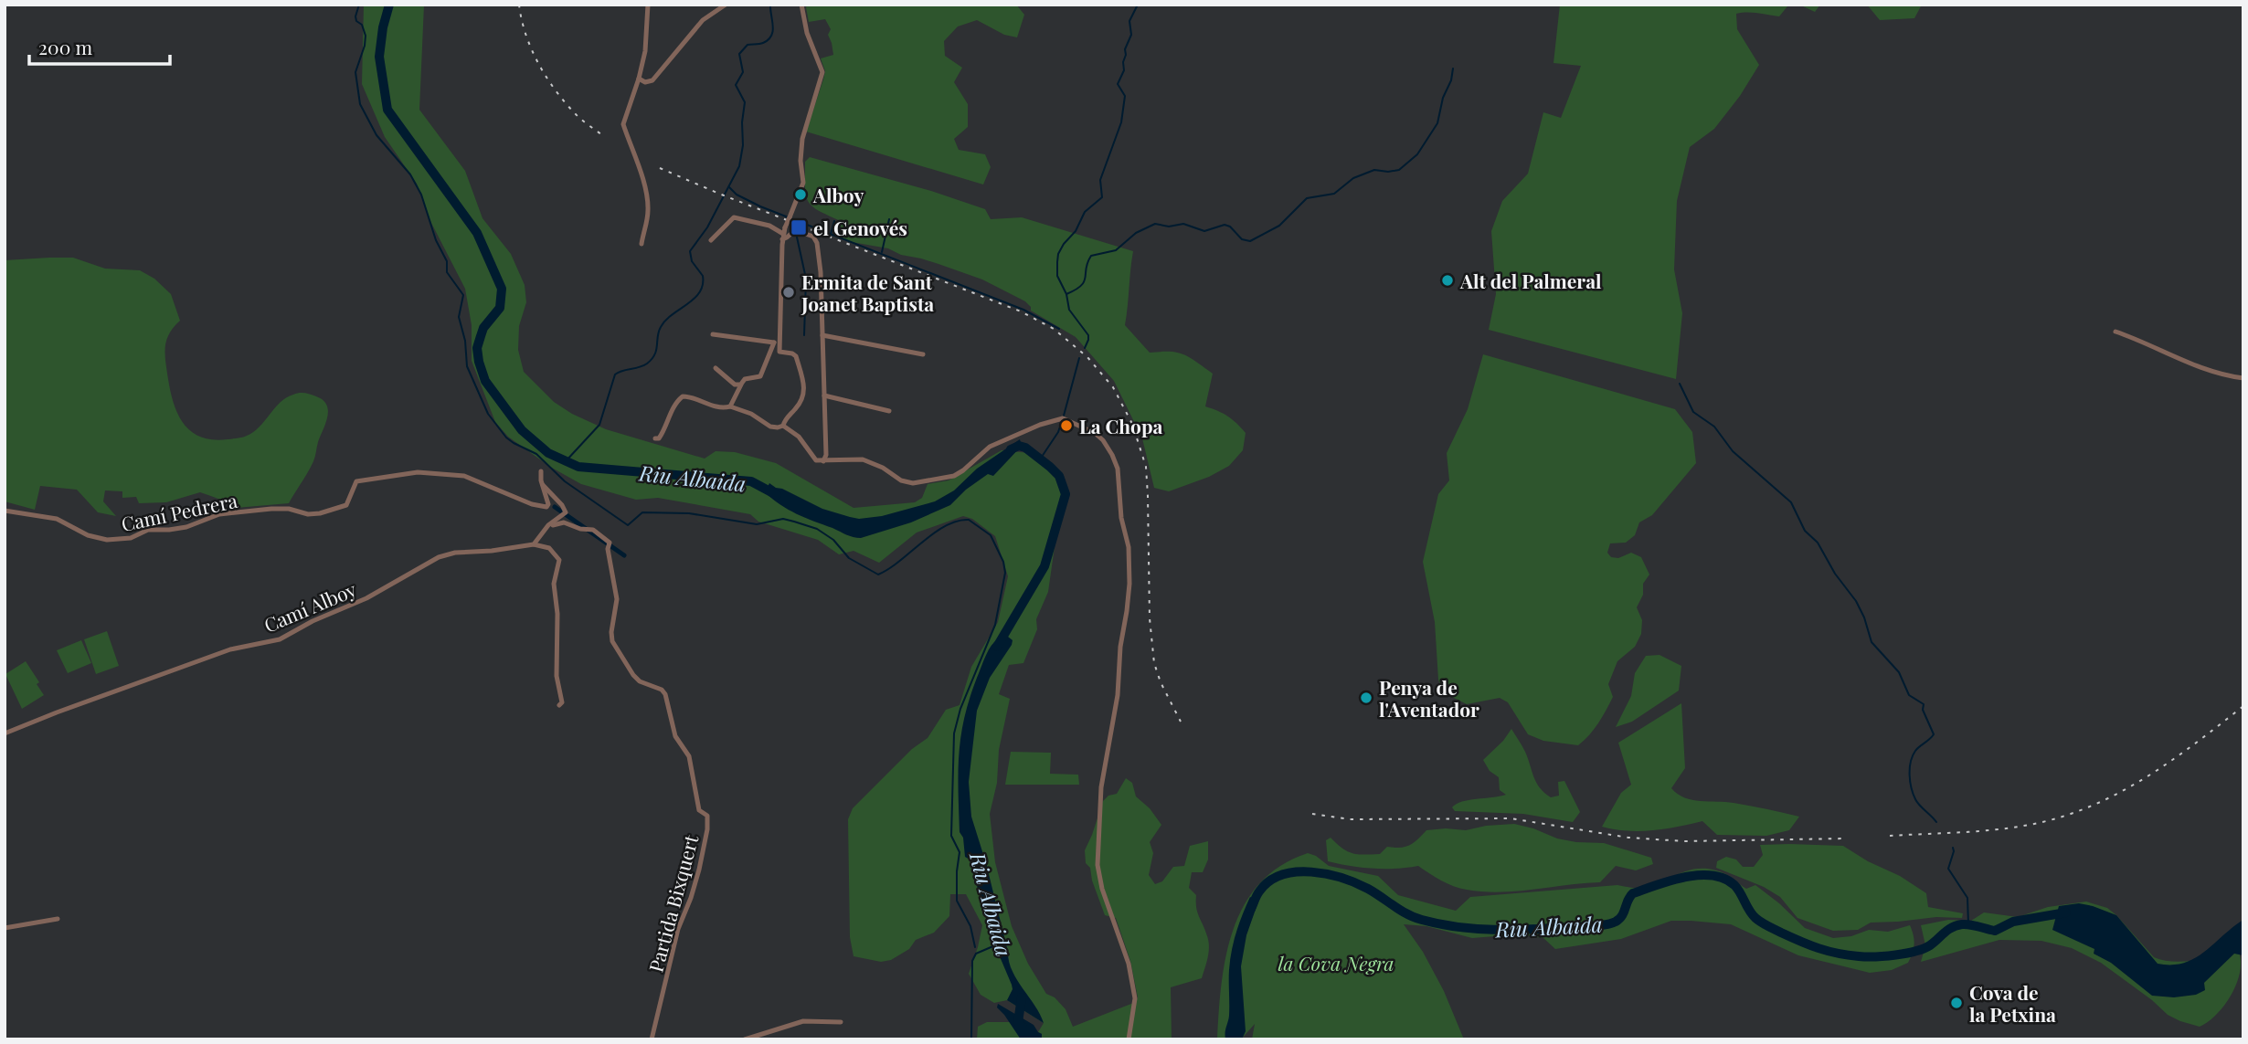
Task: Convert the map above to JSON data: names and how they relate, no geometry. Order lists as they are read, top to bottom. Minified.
{"streets":{"street":["Camí Pedrera","Camí Alboy","Partida Bixquert"]},"water":["Riu Albaida"],"parks":["la Cova Negra"],"places":{"other":["Alboy","Alt del Palmeral","Ermita de Sant Joanet Baptista","La Chopa","Penya de l'Aventador","Cova de la Petxina"],"transit":["el Genovés"]},"scale_bar":"200 m"}
